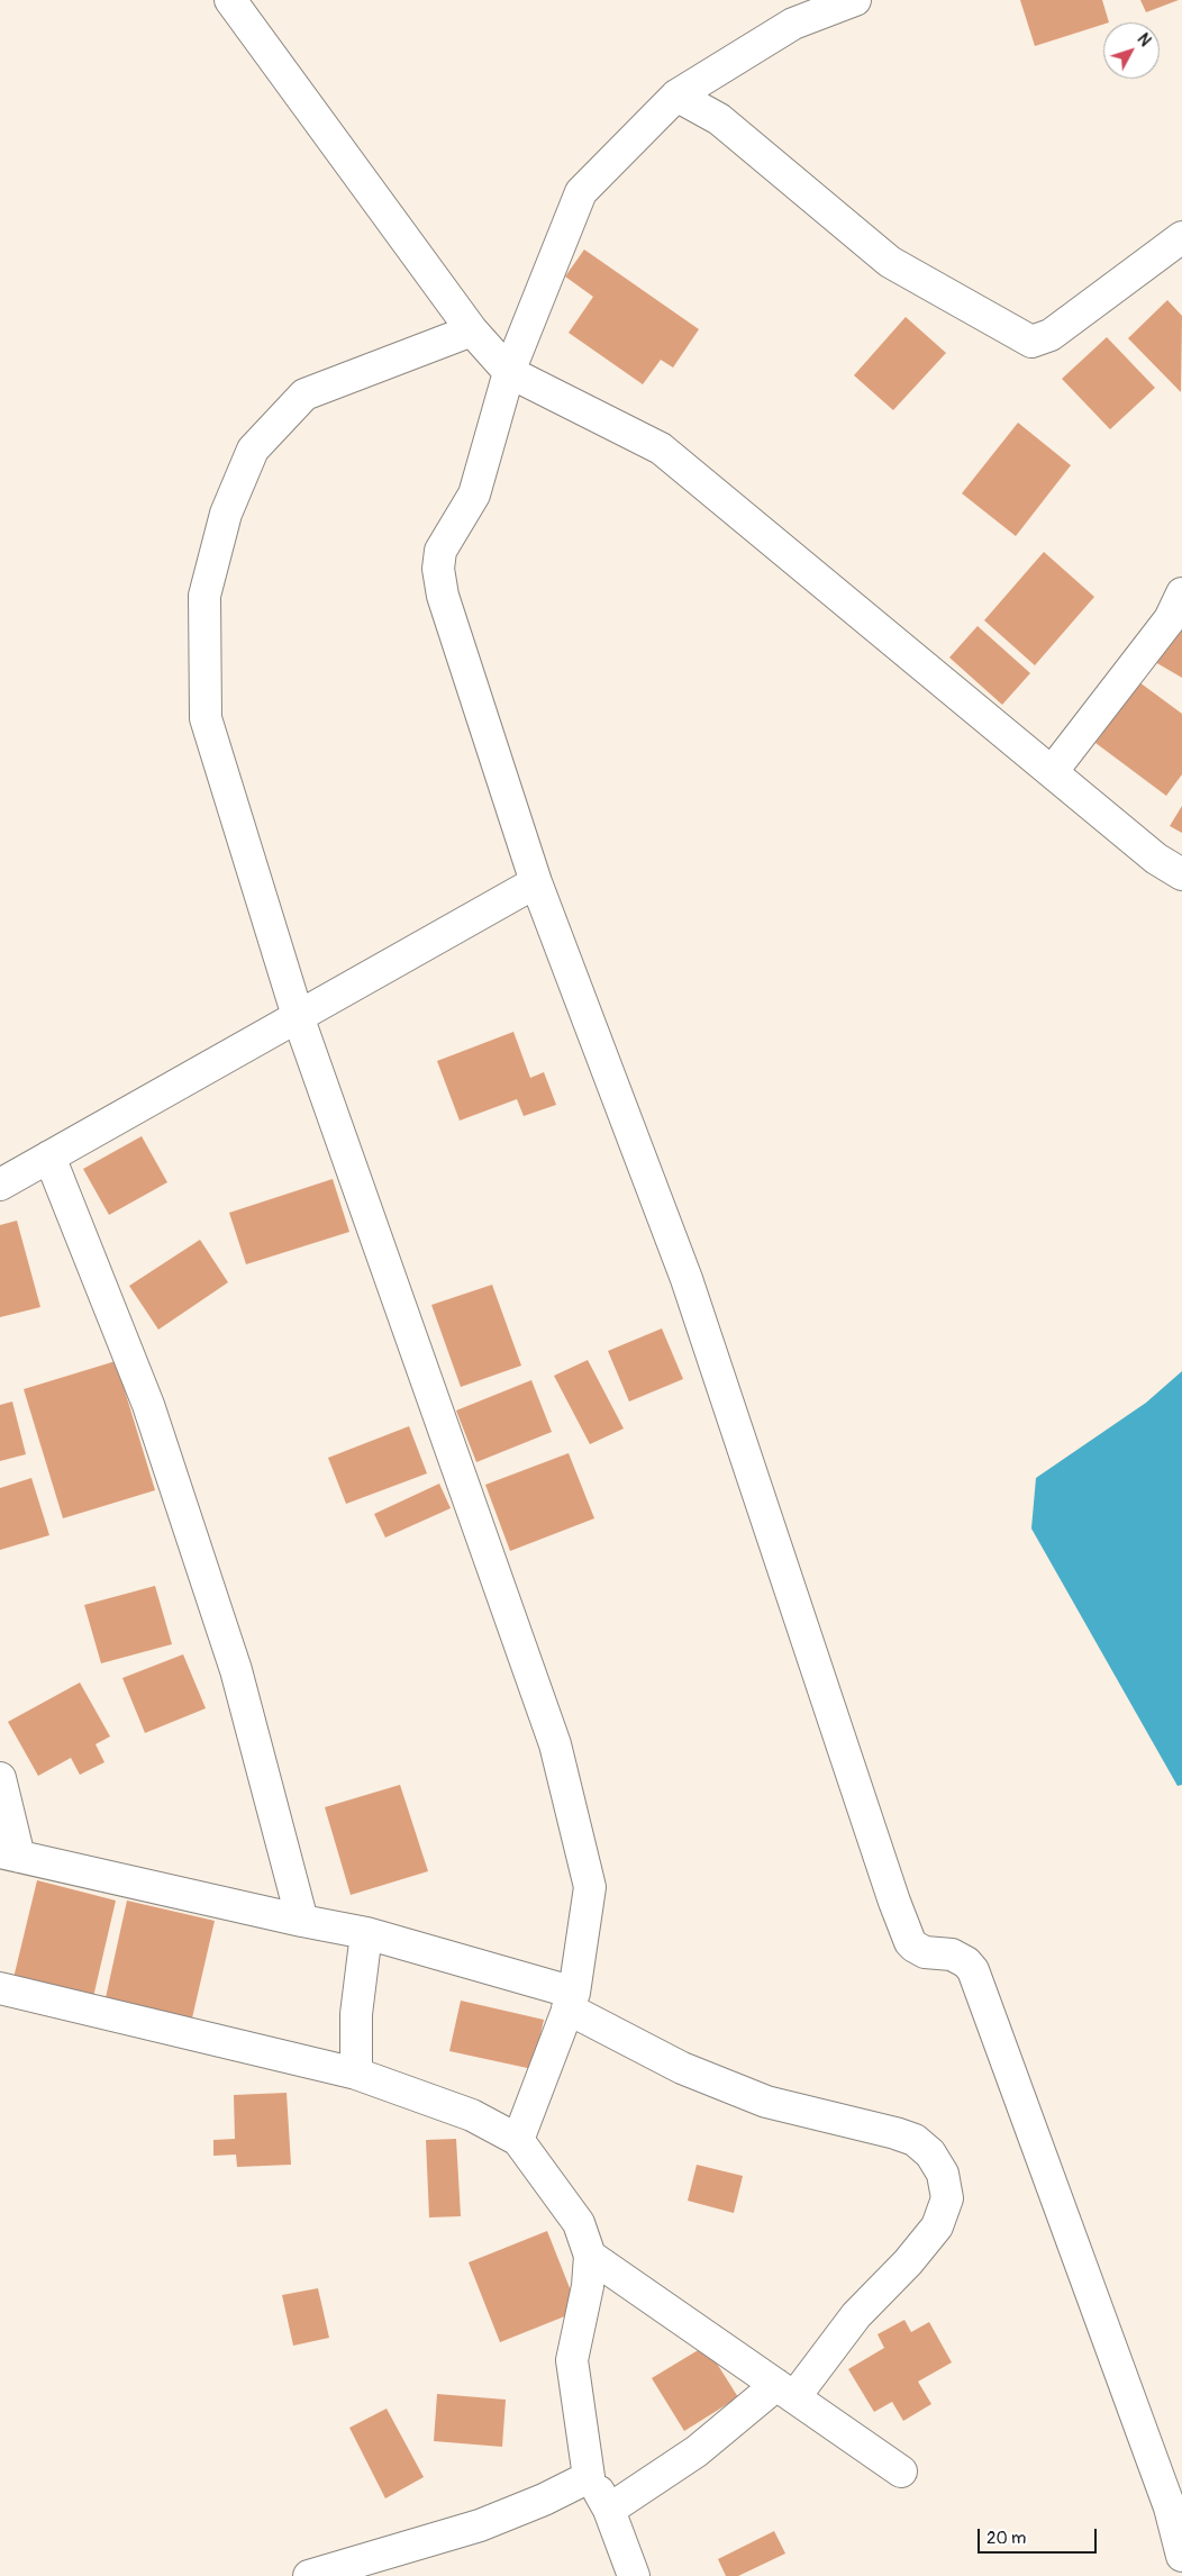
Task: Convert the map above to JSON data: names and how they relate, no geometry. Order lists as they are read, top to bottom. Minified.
{"scale_bar":"20 m","north":"top right"}
